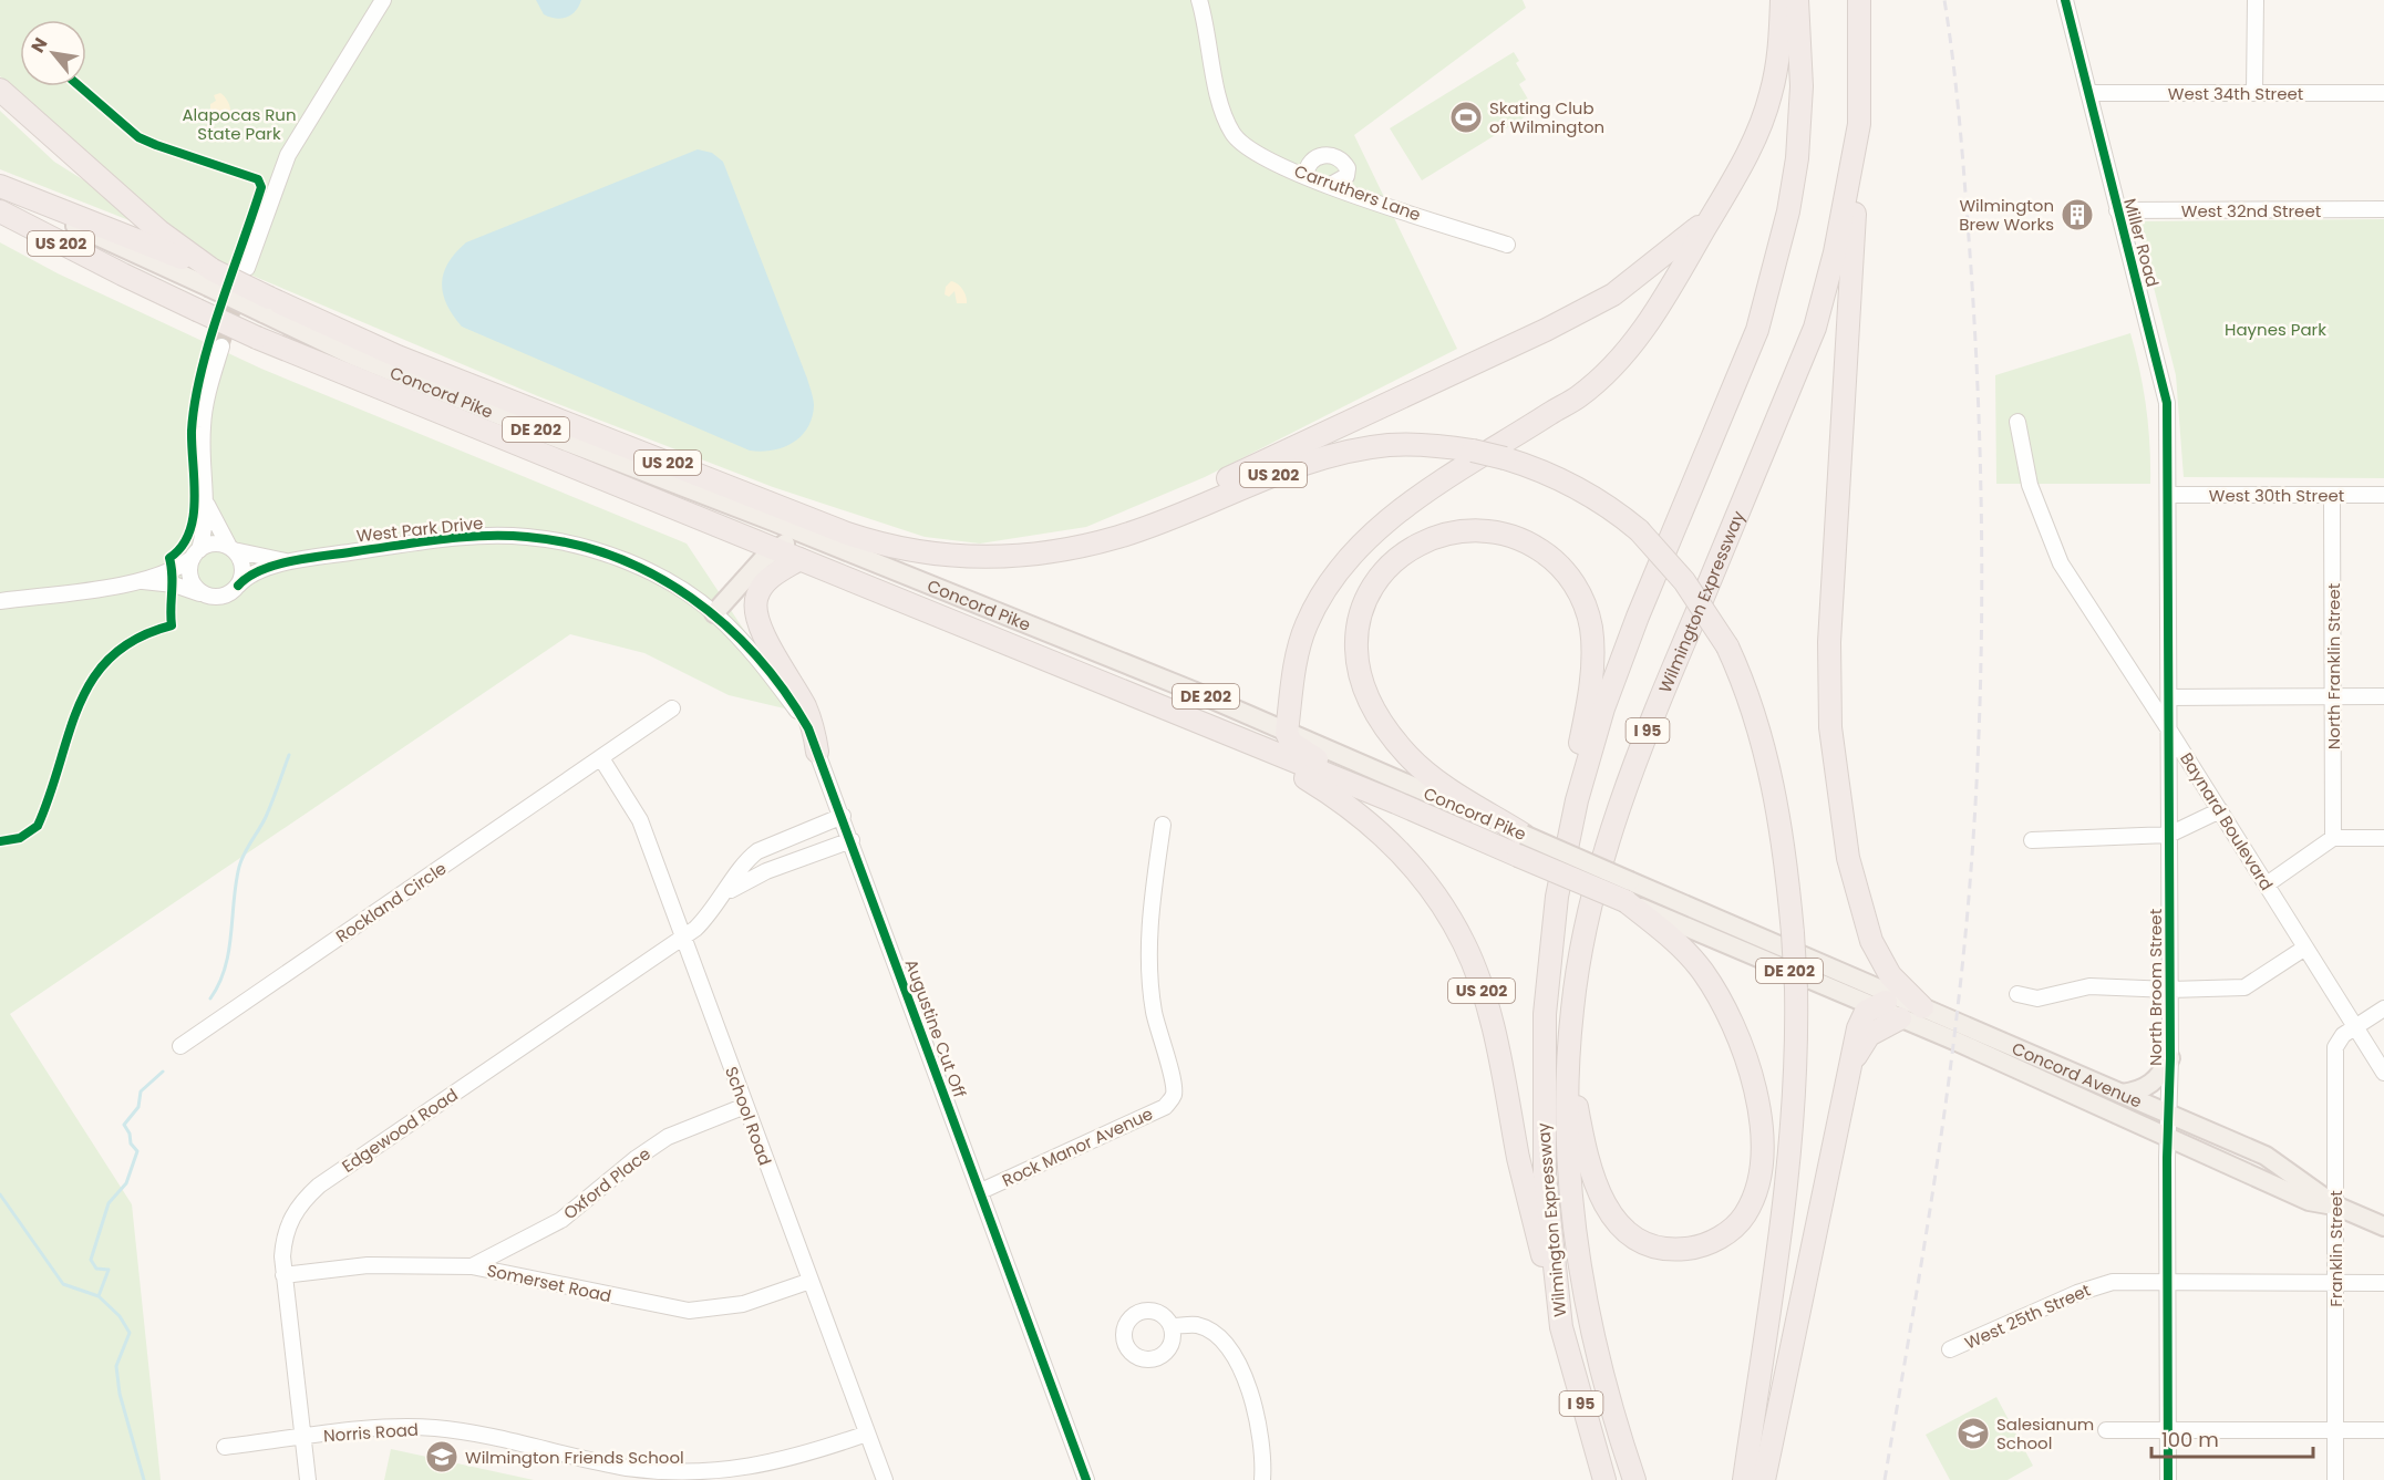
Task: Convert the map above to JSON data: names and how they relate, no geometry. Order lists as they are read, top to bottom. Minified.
{"streets":{"highway":["US 202","Concord Pike","DE 202","Wilmington Expressway","I 95"],"main road":["Concord Avenue"],"street":["West 34th Street","Carruthers Lane","West 32nd Street","Miller Road","West 30th Street","West Park Drive","North Franklin Street","Baynard Boulevard","Rockland Circle","North Broom Street","Augustine Cut Off","School Road","Edgewood Road","Rock Manor Avenue","Oxford Place","Franklin Street","Somerset Road","West 25th Street","Norris Road"]},"crossings":[["West 34th Street","Miller Road"],["West 32nd Street","Miller Road"],["Miller Road","West 30th Street"],["Miller Road","North Broom Street"],["US 202","Concord Pike"],["US 202","Wilmington Expressway"],["Concord Pike","Concord Avenue"],["West 30th Street","North Franklin Street"],["West 30th Street","North Broom Street"],["West Park Drive","Augustine Cut Off"],["Baynard Boulevard","North Broom Street"],["Baynard Boulevard","Franklin Street"],["Rockland Circle","School Road"],["North Broom Street","Concord Avenue"],["North Broom Street","West 25th Street"],["Augustine Cut Off","Edgewood Road"],["Augustine Cut Off","Rock Manor Avenue"],["Concord Avenue","Franklin Street"],["School Road","Edgewood Road"],["School Road","Oxford Place"],["School Road","Somerset Road"],["School Road","Norris Road"],["Edgewood Road","Somerset Road"],["Edgewood Road","Norris Road"],["Oxford Place","Somerset Road"],["Franklin Street","West 25th Street"]],"parks":["Alapocas Run State Park","Haynes Park"],"places":{"sports":["Skating Club of Wilmington"],"building":["Wilmington Brew Works"],"school or university":["Salesianum School","Wilmington Friends School"]},"scale_bar":"100 m","north":"top left"}
